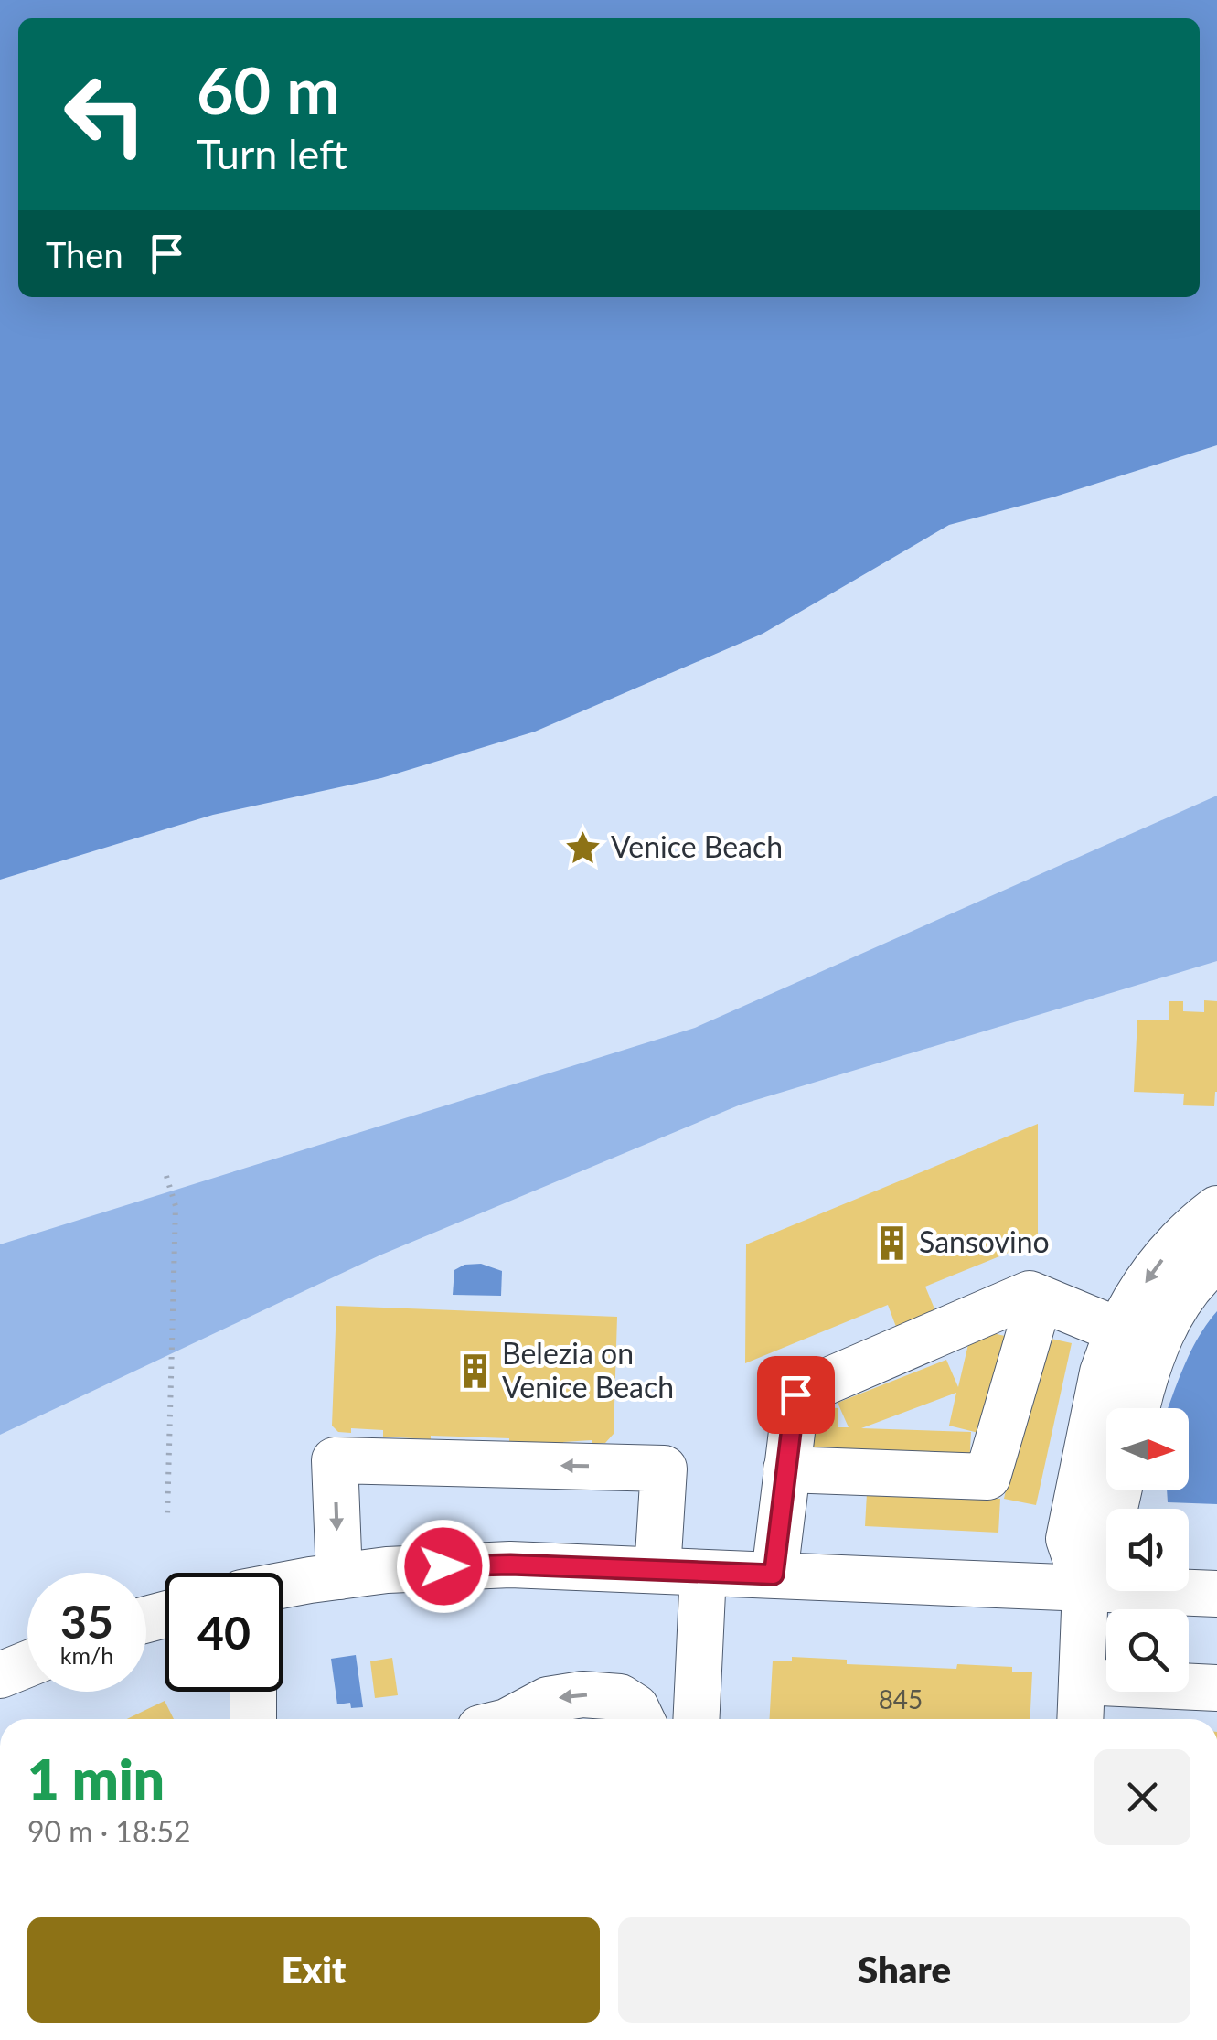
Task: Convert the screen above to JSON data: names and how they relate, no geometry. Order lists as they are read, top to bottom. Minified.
{"places":{"place":["Venice Beach"],"building":["Sansovino","Belezia on Venice Beach"]},"house_numbers":["845"],"north":"right","page":{"turn":["60 m","Turn left"],"then":"Then","speed":"35 km/h","limit":"40","heading":["1 min","90 m · 18:52"],"buttons":["Exit","Share"]}}
